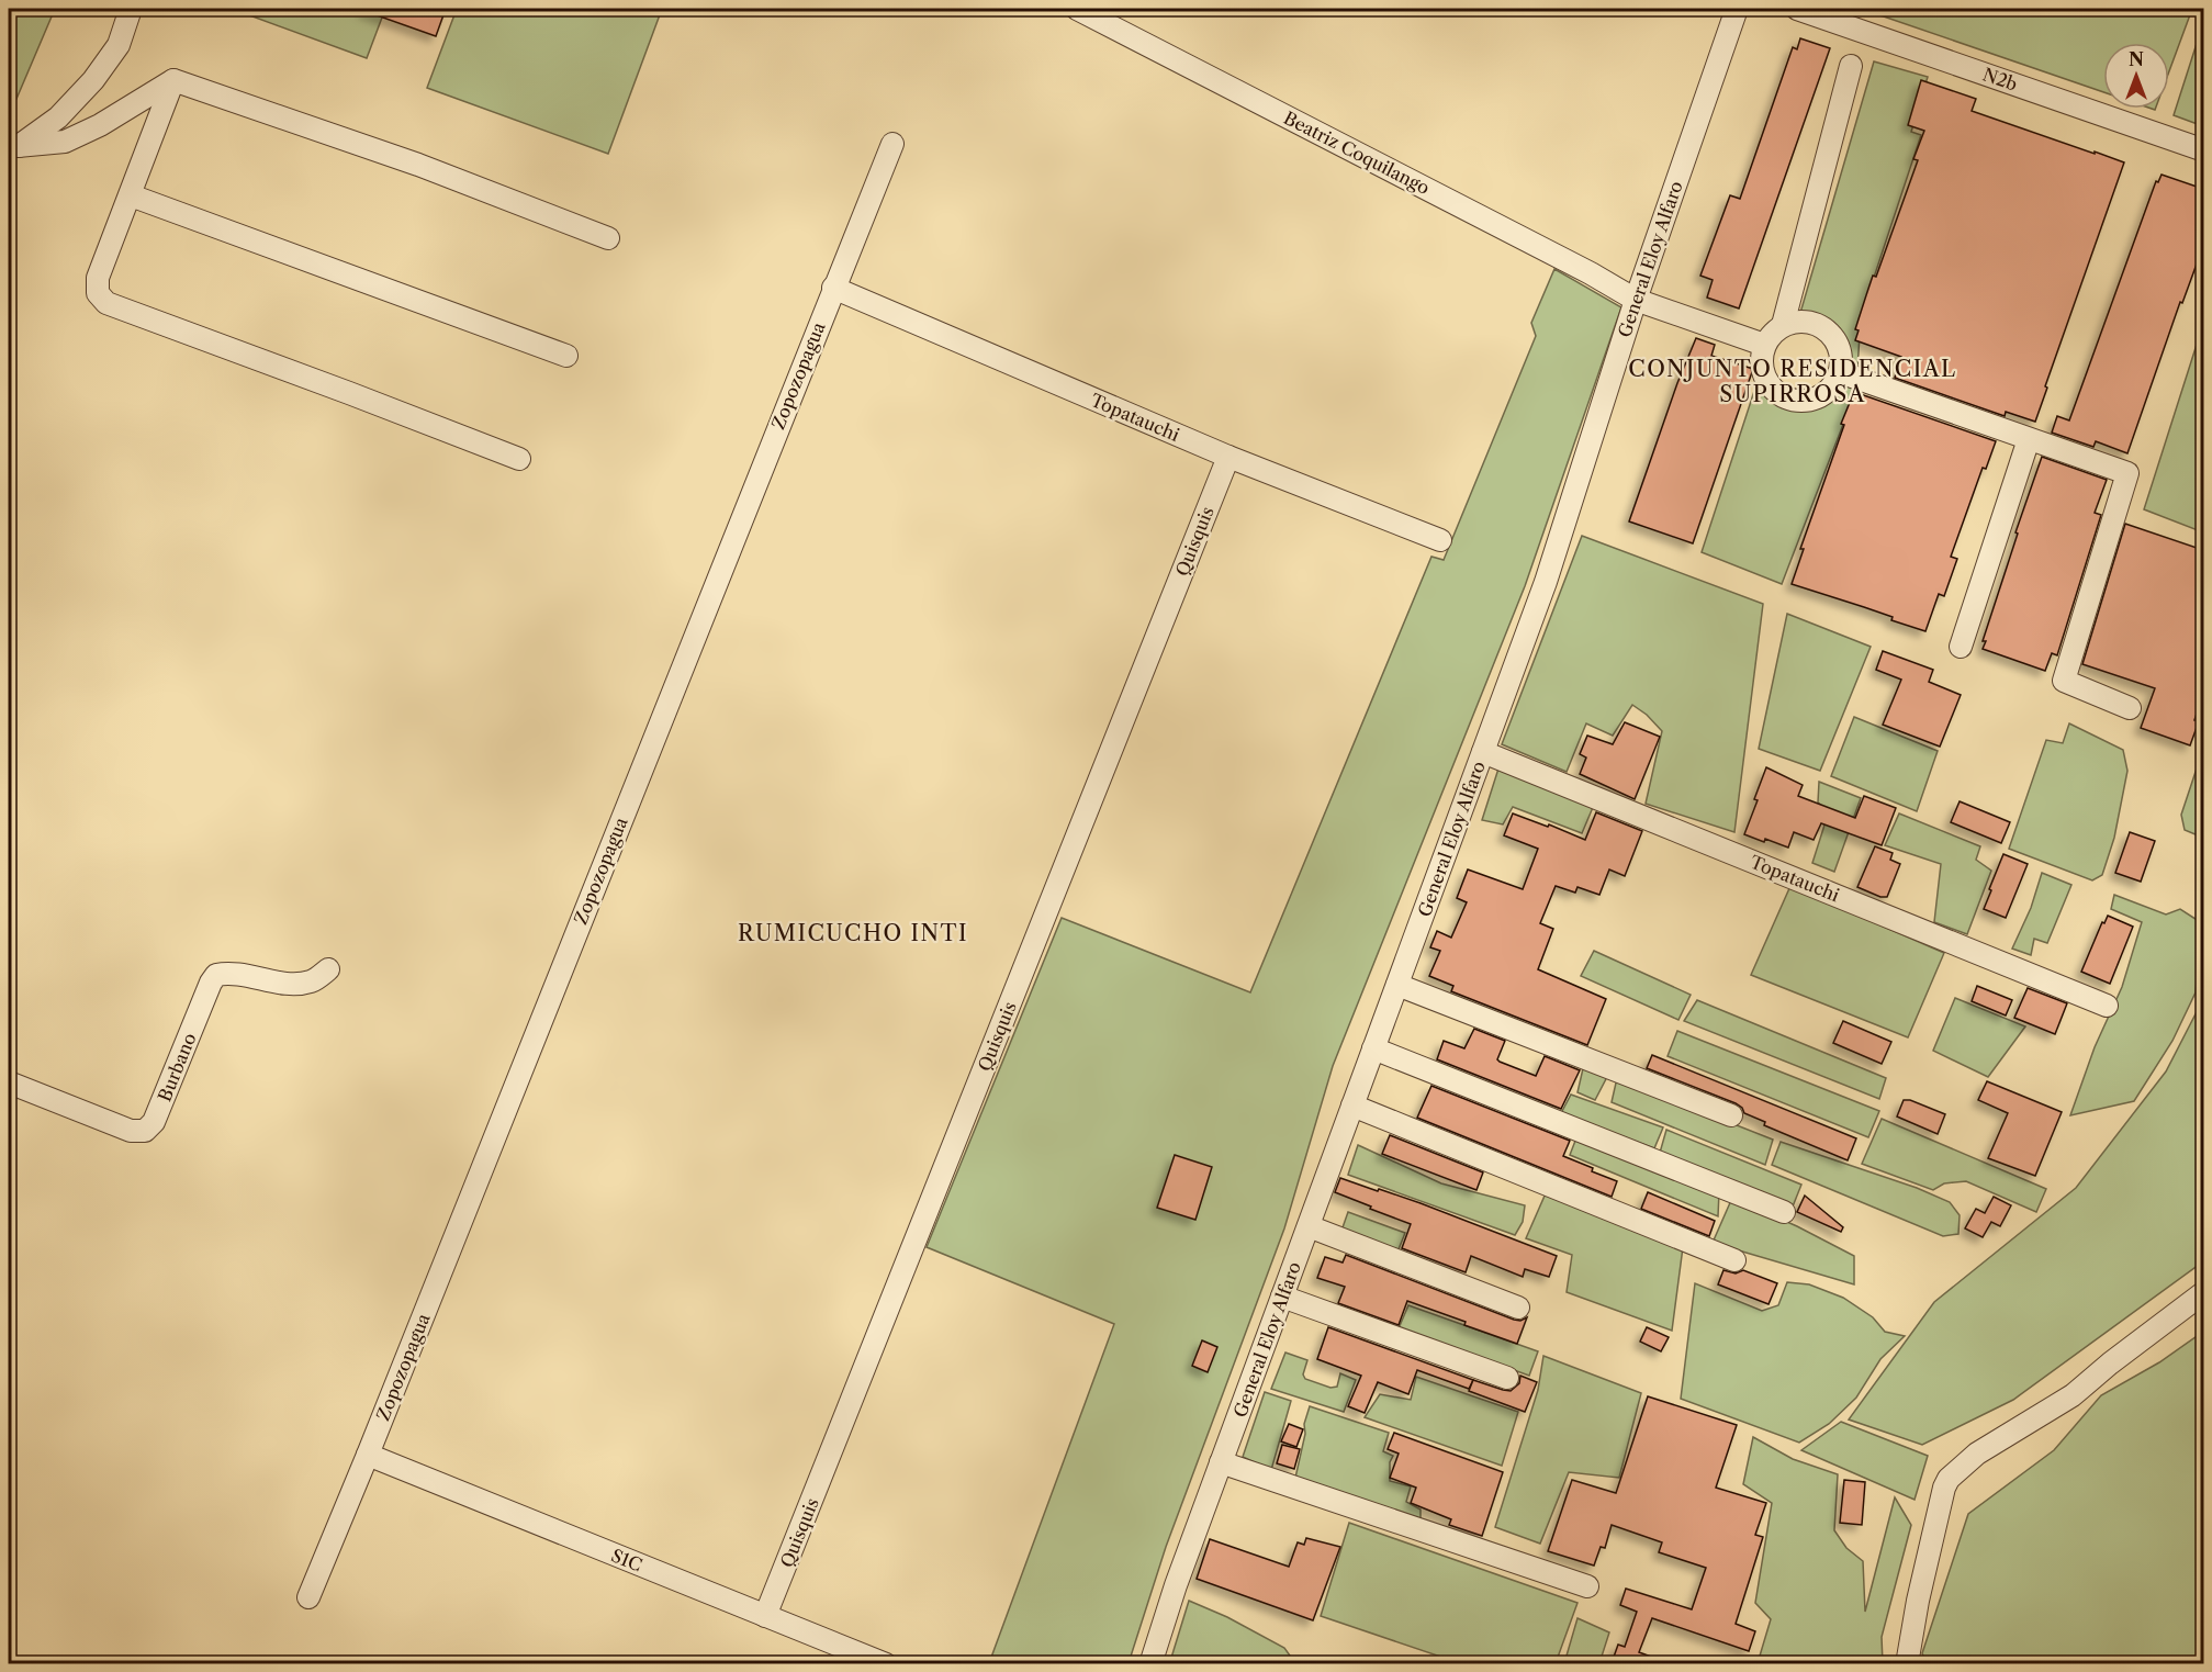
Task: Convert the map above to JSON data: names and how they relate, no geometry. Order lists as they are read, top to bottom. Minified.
{"streets":{"street":["N2b","Beatriz Coquilango","General Eloy Alfaro","Zopozopagua","Topatauchi","Quisquis","Burbano","S1C"]},"crossings":[["Beatriz Coquilango","General Eloy Alfaro"],["General Eloy Alfaro","Topatauchi"],["Zopozopagua","Topatauchi"],["Zopozopagua","S1C"],["Topatauchi","Quisquis"],["Quisquis","S1C"]],"districts":["CONJUNTO RESIDENCIAL SUPIRROSA","RUMICUCHO INTI"],"north":"top"}
